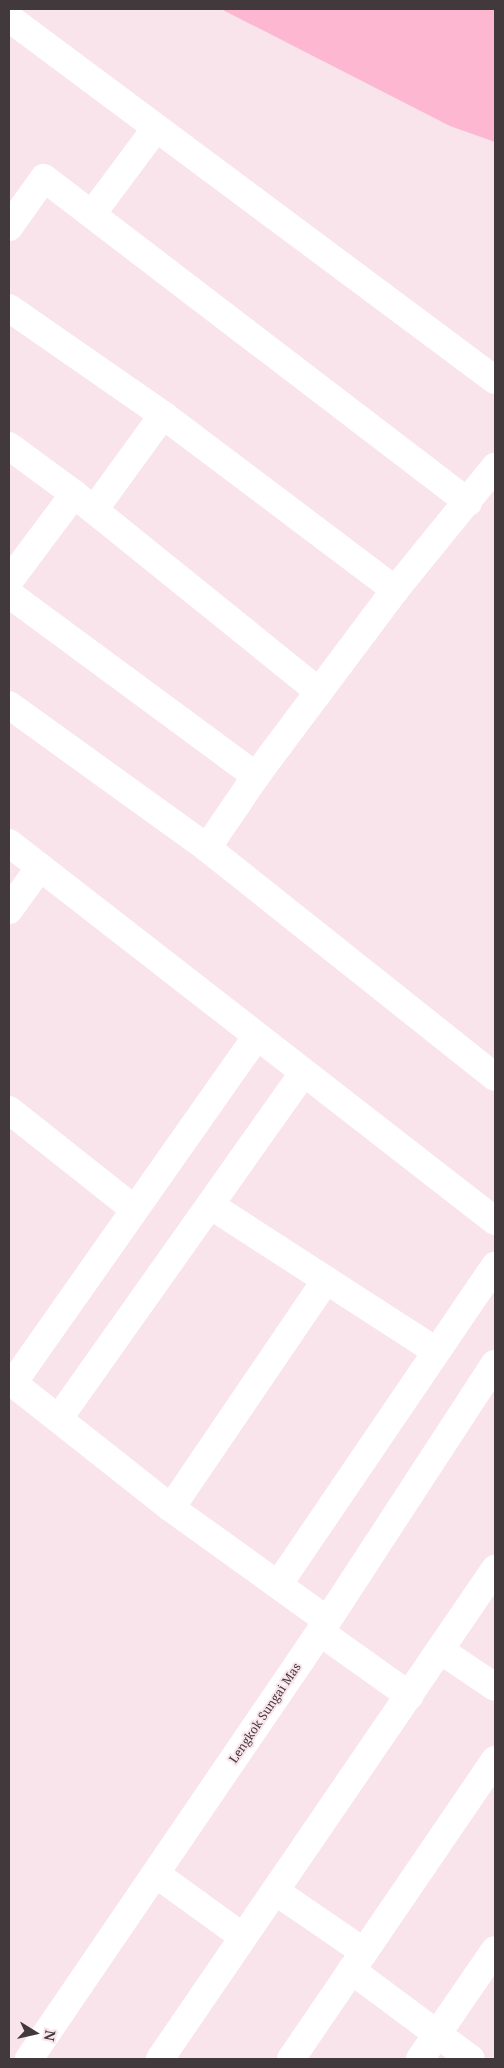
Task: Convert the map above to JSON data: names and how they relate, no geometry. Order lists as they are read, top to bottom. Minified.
{"streets":{"street":["Lengkok Sungai Mas"]},"north":"right"}
